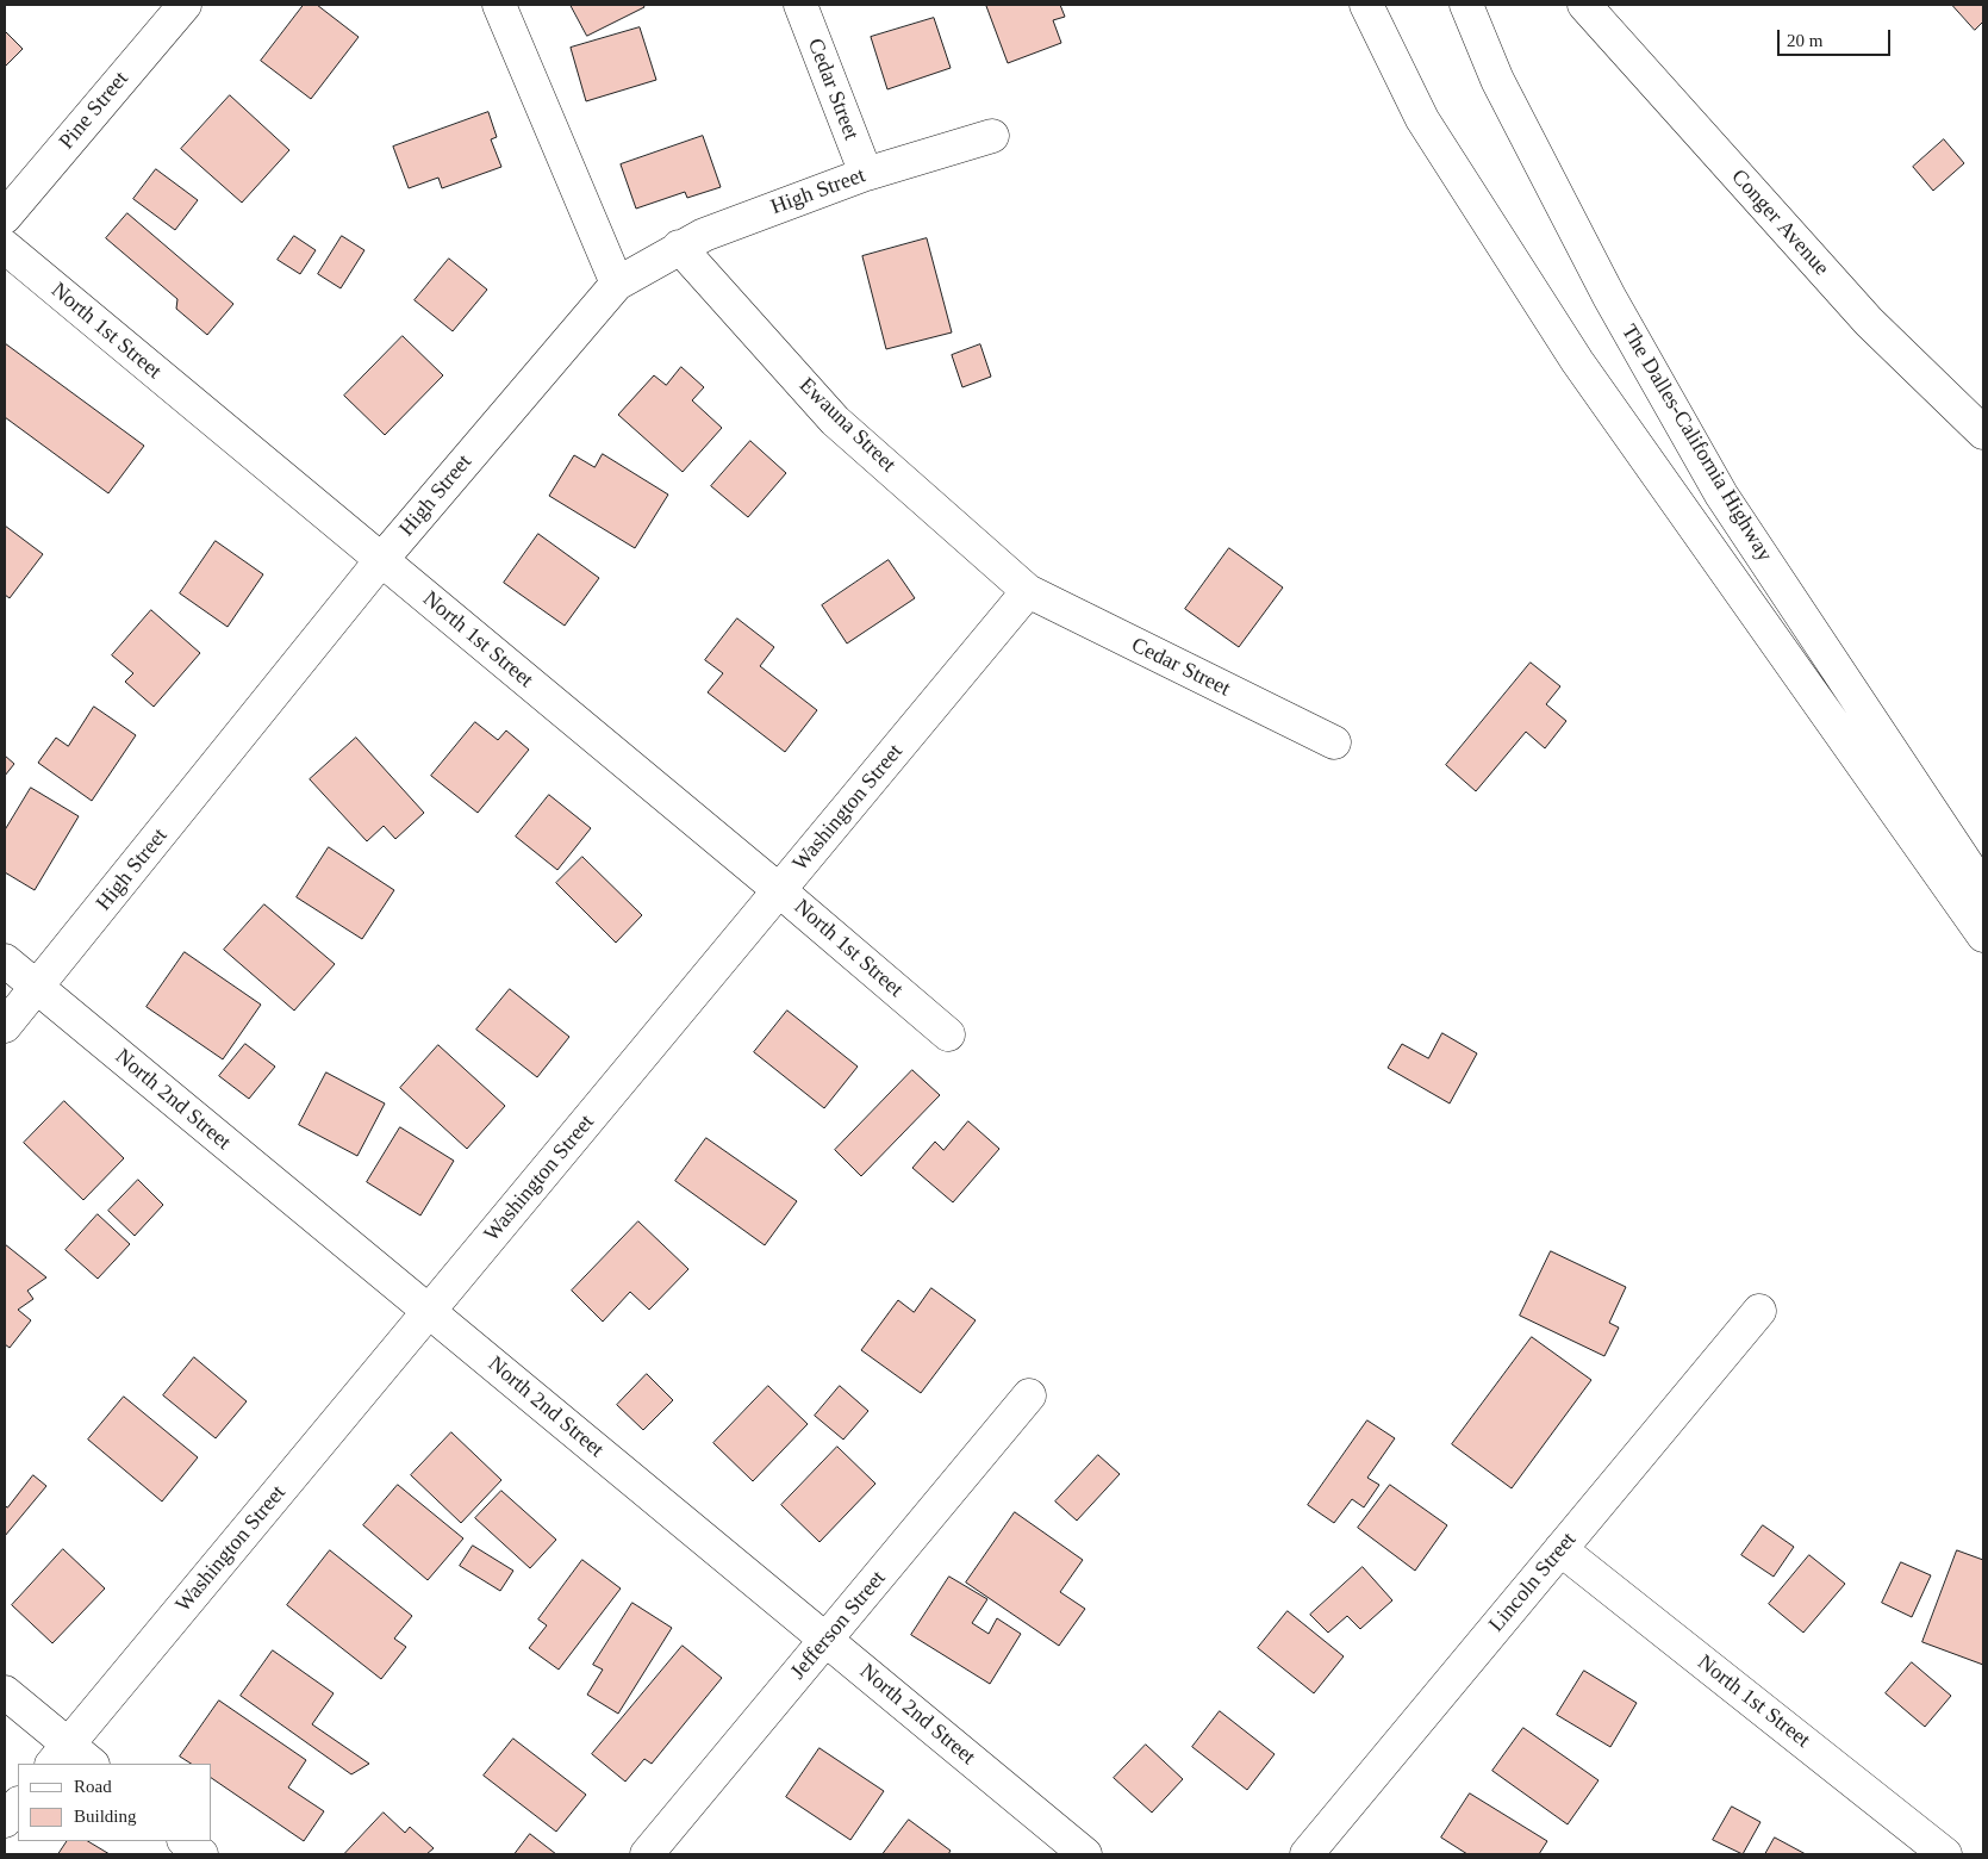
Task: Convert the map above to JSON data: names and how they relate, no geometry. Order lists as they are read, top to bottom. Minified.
{"streets":{"main road":["Cedar Street","Pine Street","High Street","Conger Avenue","North 1st Street","Ewauna Street","The Dalles-California Highway","Washington Street","North 2nd Street","Lincoln Street","Jefferson Street"]},"crossings":[["Cedar Street","High Street"],["Cedar Street","Ewauna Street"],["Cedar Street","Washington Street"],["High Street","North 1st Street"],["High Street","Ewauna Street"],["High Street","North 2nd Street"],["North 1st Street","Washington Street"],["North 1st Street","Lincoln Street"],["Ewauna Street","Washington Street"],["Washington Street","North 2nd Street"],["North 2nd Street","Jefferson Street"]],"legend":["Road","Building"],"scale_bar":"20 m"}
